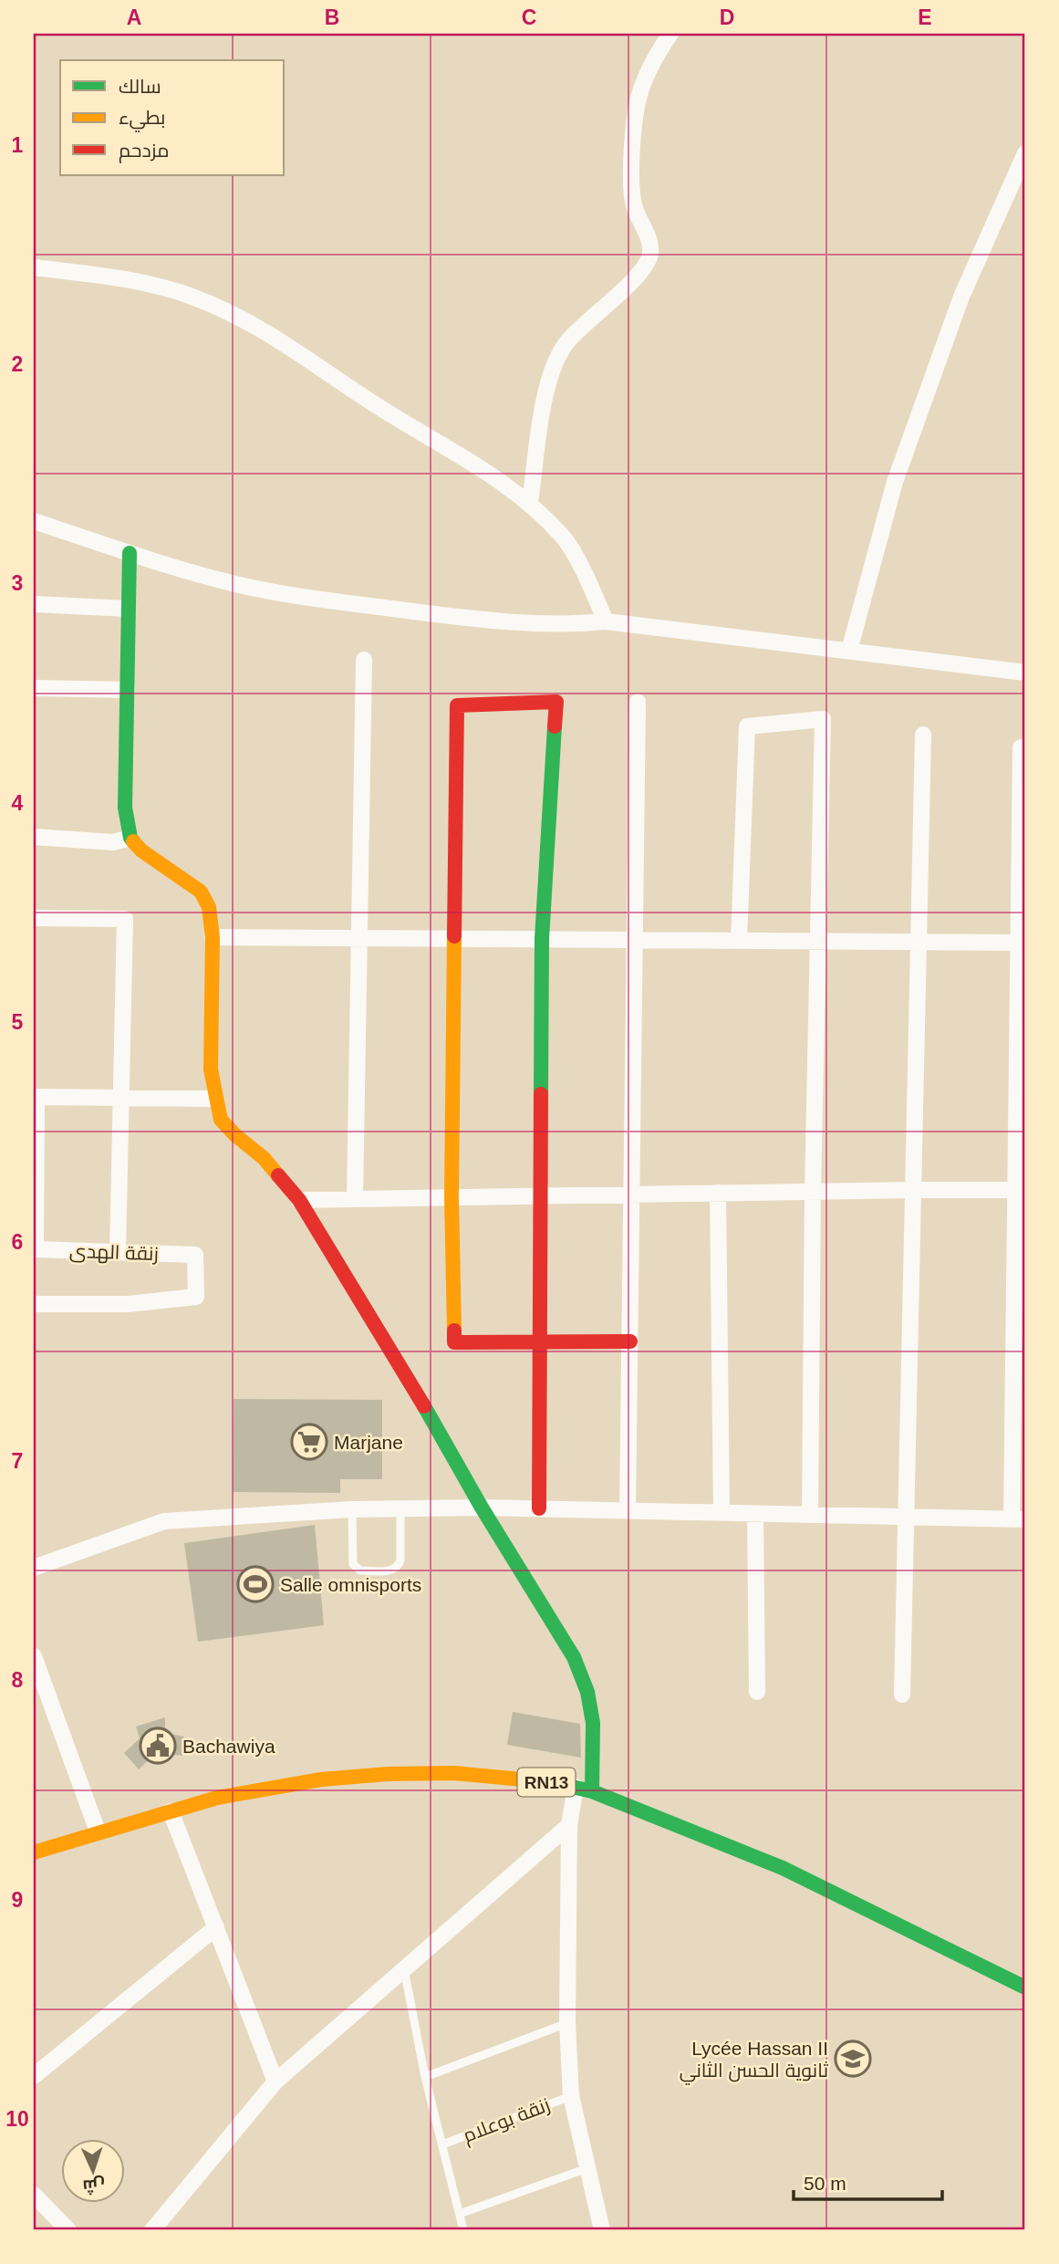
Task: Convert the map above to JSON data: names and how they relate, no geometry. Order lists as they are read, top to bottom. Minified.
{"streets":{"street":["زنقة الهدى","RN13"],"lane":["زنقة بوعلام"]},"places":{"supermarket":["Marjane"],"sports":["Salle omnisports"],"public building":["Bachawiya"],"school or university":["Lycée Hassan II ثانوية الحسن الثاني"]},"legend":["سالك","بطيء","مزدحم"],"scale_bar":"50 m","north":"bottom","grid":{"columns":["A","B","C","D","E"],"rows":["1","2","3","4","5","6","7","8","9","10"]}}
